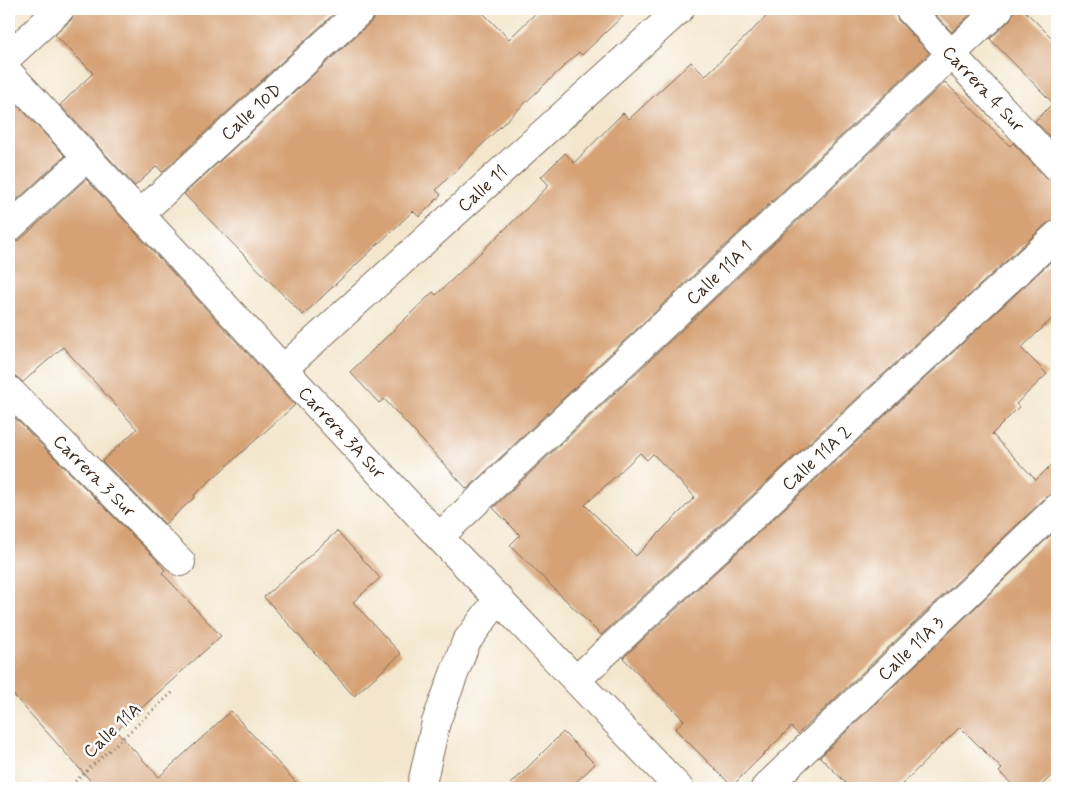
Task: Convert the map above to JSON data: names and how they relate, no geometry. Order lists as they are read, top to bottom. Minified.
{"streets":{"street":["Carrera 4 Sur","Calle 10D","Calle 11","Calle 11A 1","Carrera 3A Sur","Calle 11A 2","Carrera 3 Sur","Calle 11A 3"],"path":["Calle 11A"]},"crossings":[["Carrera 4 Sur","Calle 11A 1"],["Calle 10D","Carrera 3A Sur"],["Calle 11","Carrera 3A Sur"],["Calle 11A 1","Carrera 3A Sur"],["Carrera 3A Sur","Calle 11A 2"]]}
